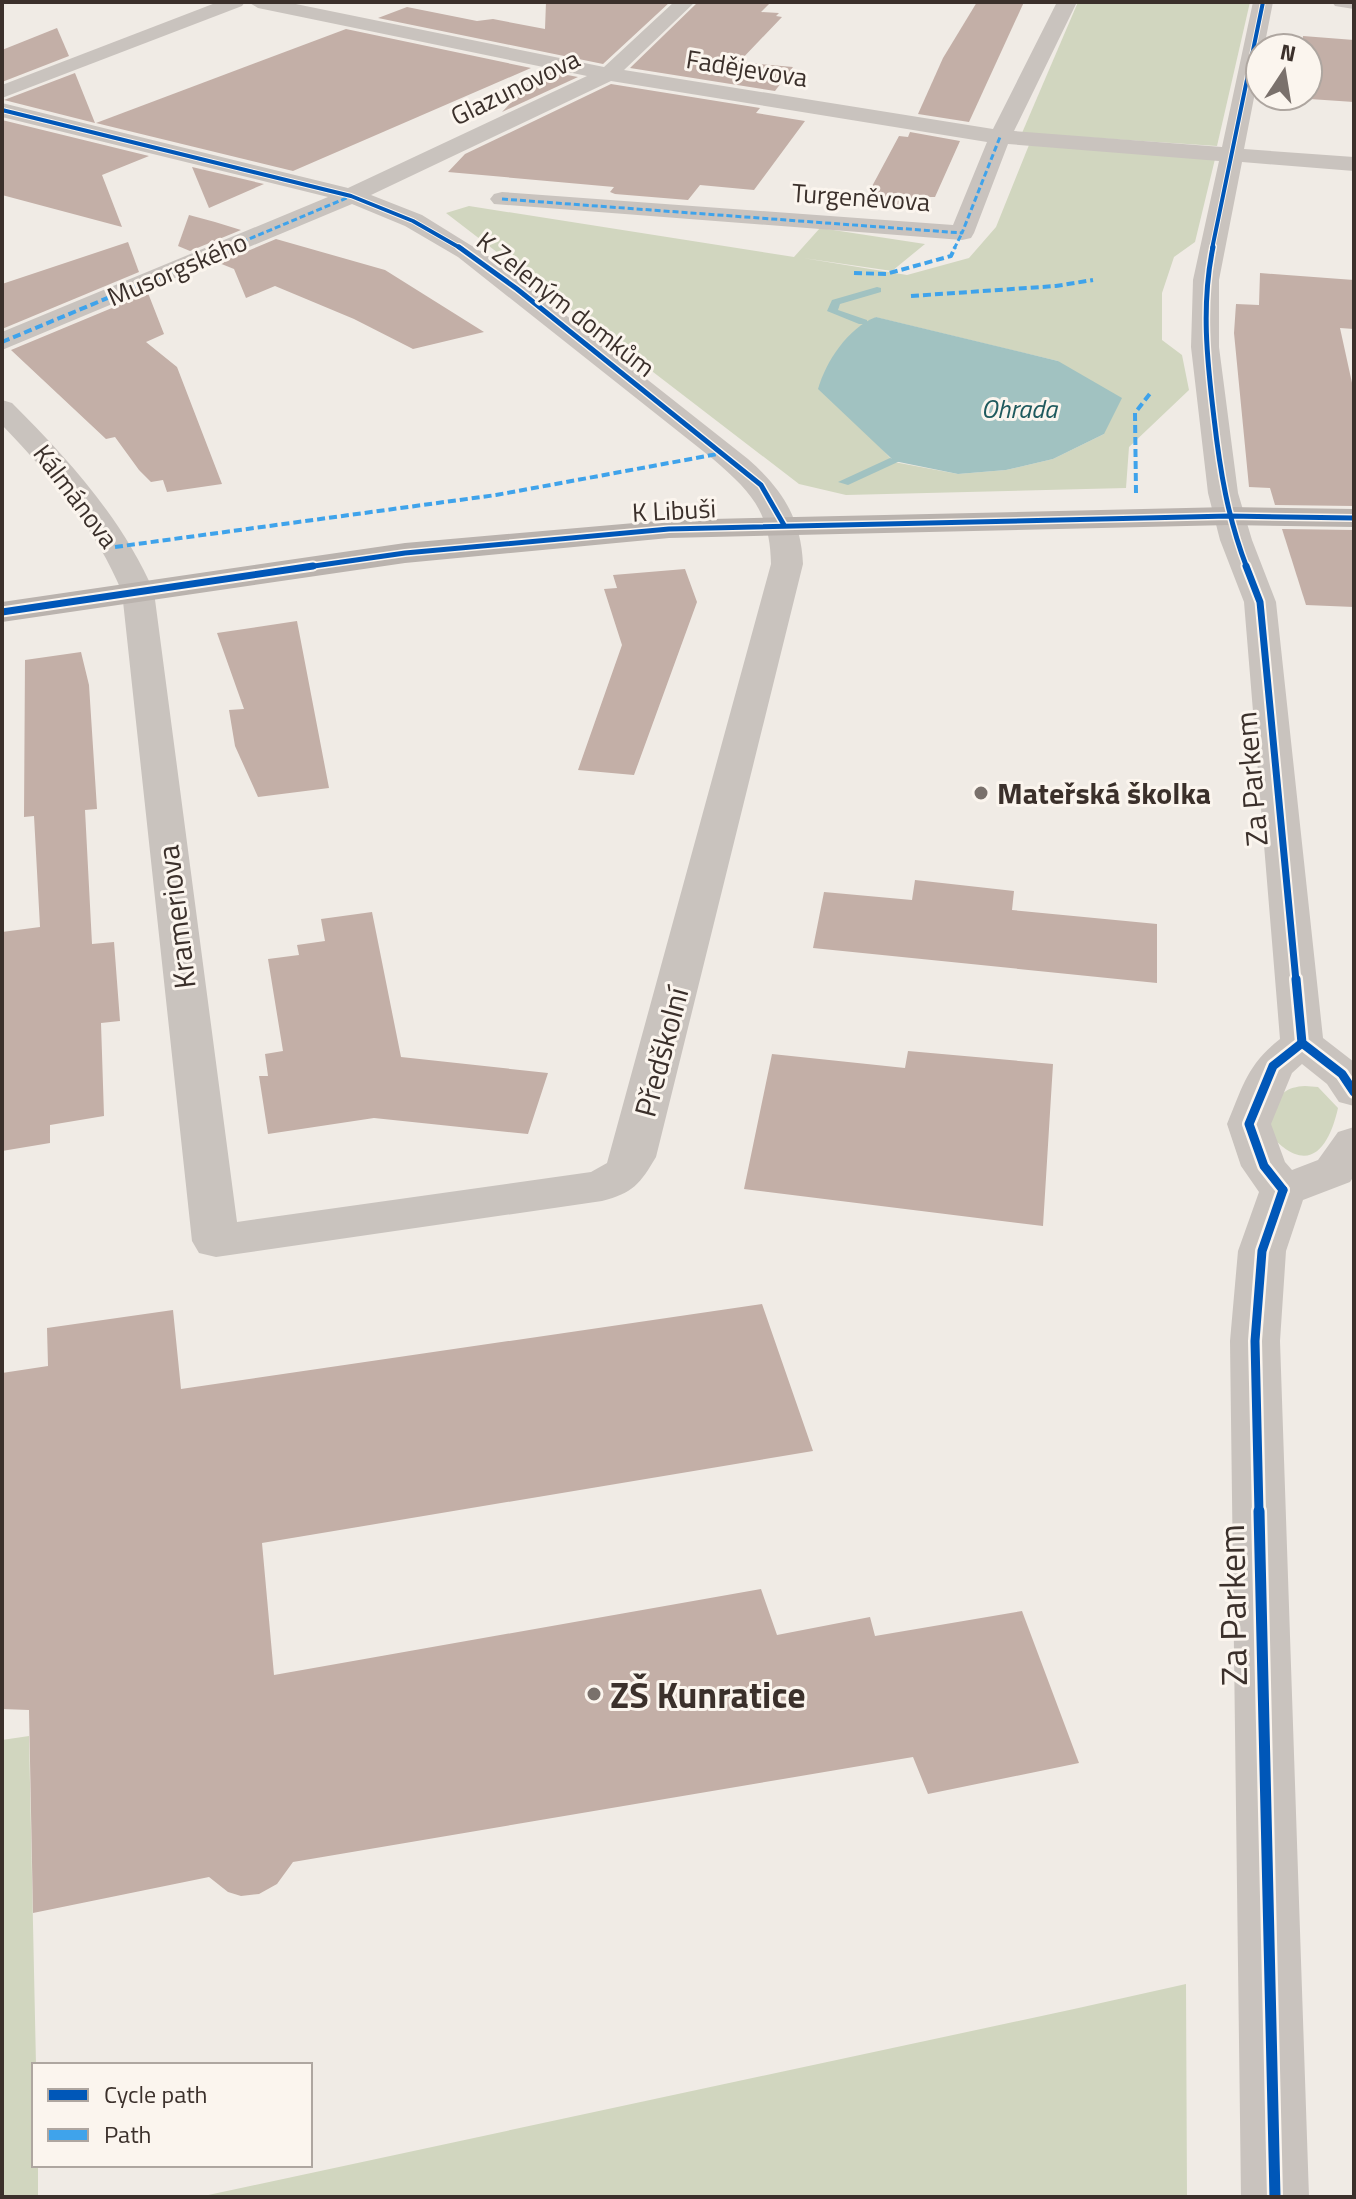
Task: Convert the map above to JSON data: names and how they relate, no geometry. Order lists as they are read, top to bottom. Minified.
{"streets":{"street":["Fadějevova","Glazunovova","Turgeněvova","Musorgského","K Zeleným domkům","Kálmánova","K Libuši","Za Parkem","Krameriova","Předškolní"]},"crossings":[["Fadějevova","Glazunovova"],["Fadějevova","Turgeněvova"],["Fadějevova","Za Parkem"],["Glazunovova","Musorgského"],["Glazunovova","K Zeleným domkům"],["Musorgského","K Zeleným domkům"],["K Zeleným domkům","K Libuši"],["K Zeleným domkům","Předškolní"],["Kálmánova","K Libuši"],["Kálmánova","Krameriova"],["K Libuši","Za Parkem"],["K Libuši","Krameriova"],["K Libuši","Předškolní"],["Krameriova","Předškolní"]],"water":["Ohrada"],"places":["Mateřská školka","ZŠ Kunratice"],"legend":["Cycle path","Path"],"north":"top"}
